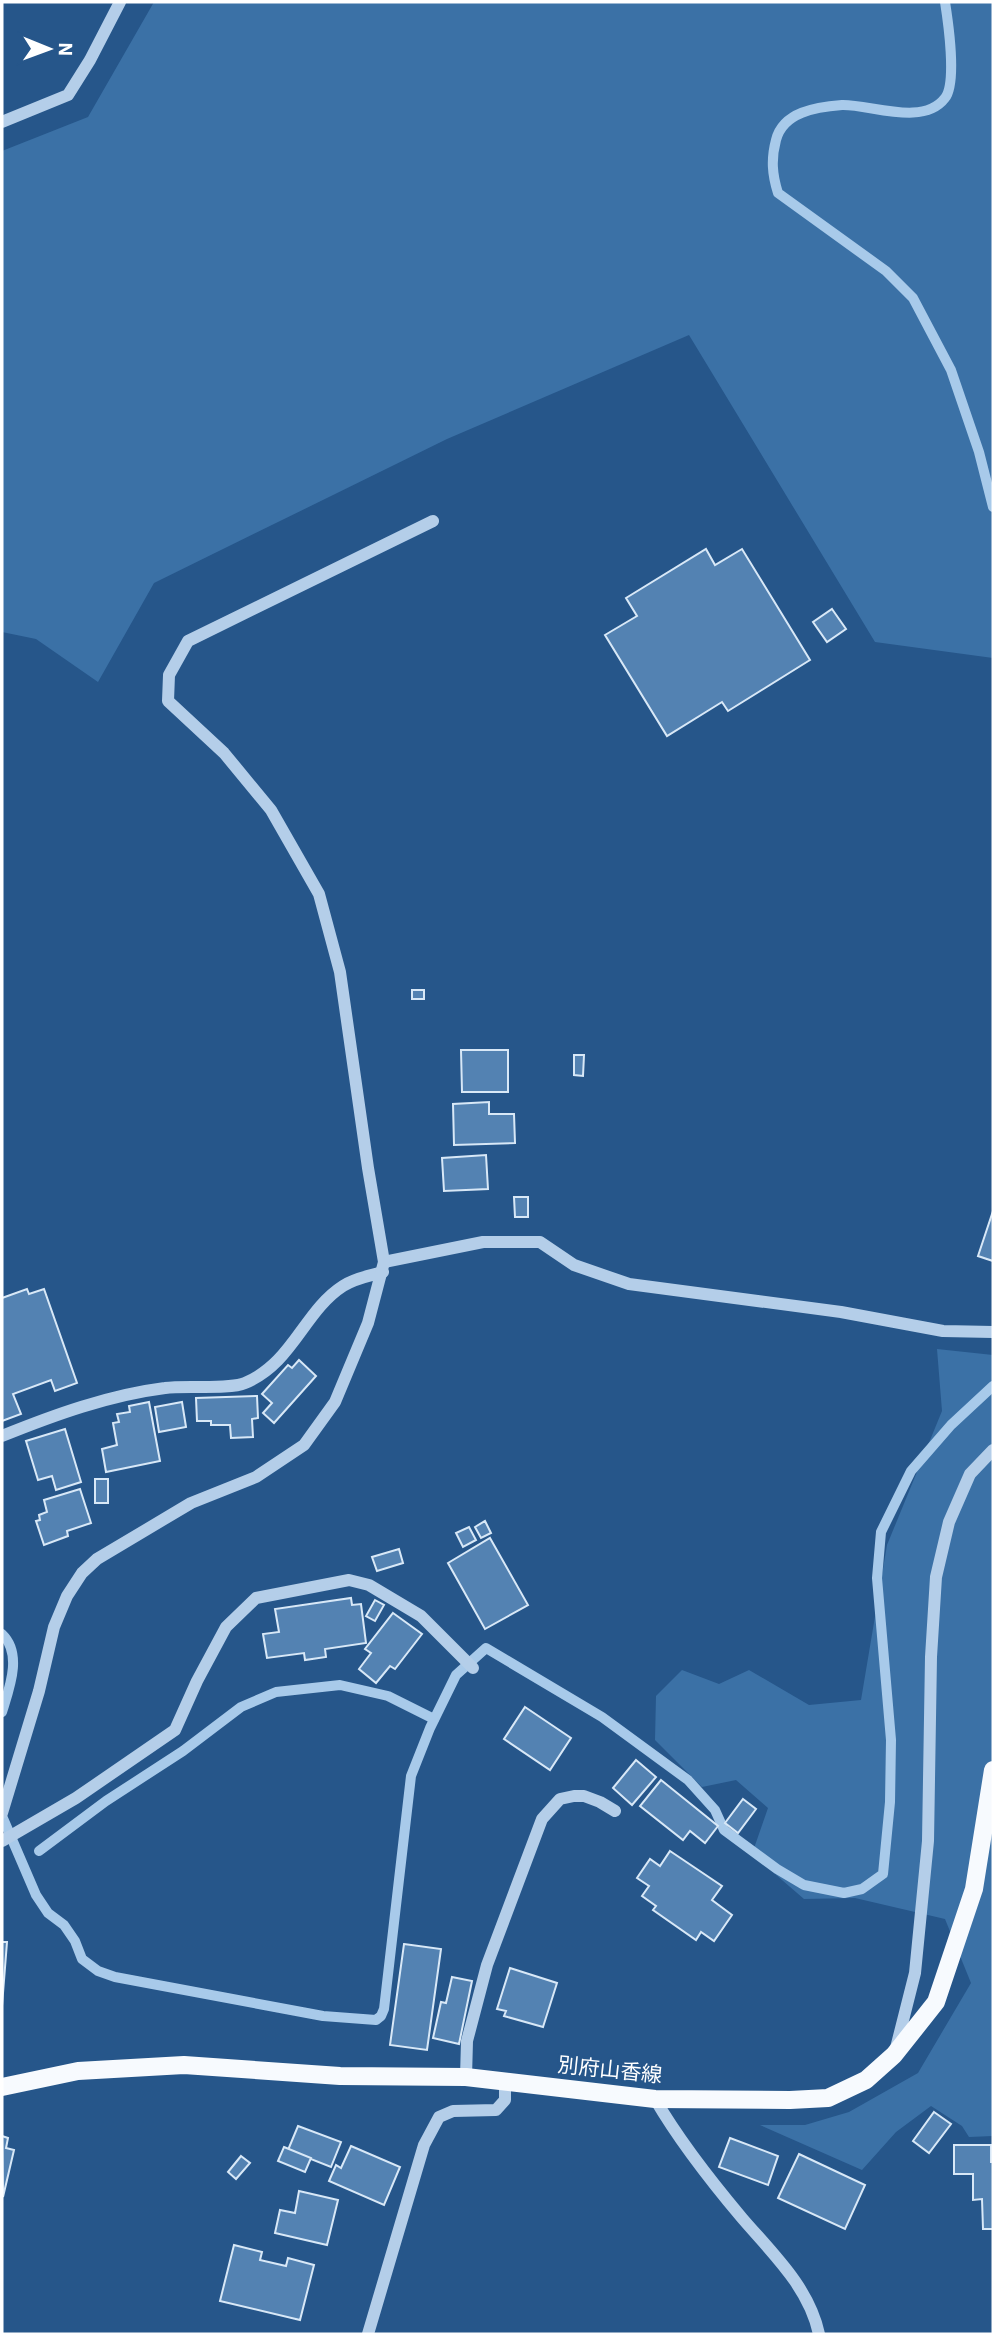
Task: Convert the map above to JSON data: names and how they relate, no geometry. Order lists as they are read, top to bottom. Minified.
{"streets":{"main road":["別府山香線"]},"north":"right"}
